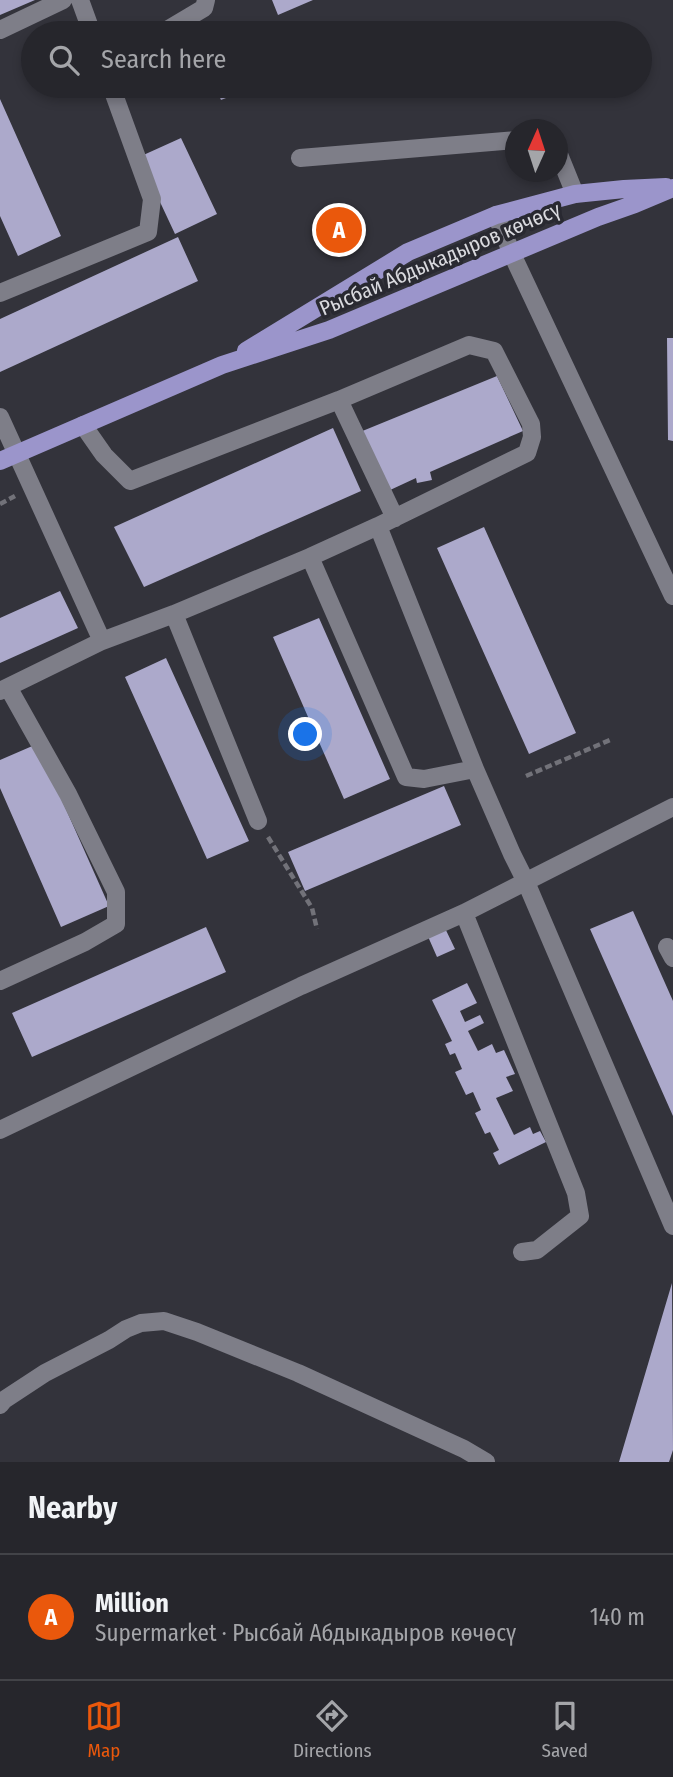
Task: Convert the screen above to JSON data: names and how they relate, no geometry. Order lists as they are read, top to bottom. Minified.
{"streets":{"main road":["Рысбай Абдыкадыров көчөсү"]},"north":"top","page":{"search":"Search here","pins":"A","heading":"Nearby","list":[{"mark":"A","name":"Million","note":"Supermarket · Рысбай Абдыкадыров көчөсү","value":"140 m"}],"nav":["Map","Directions","Saved"]}}
